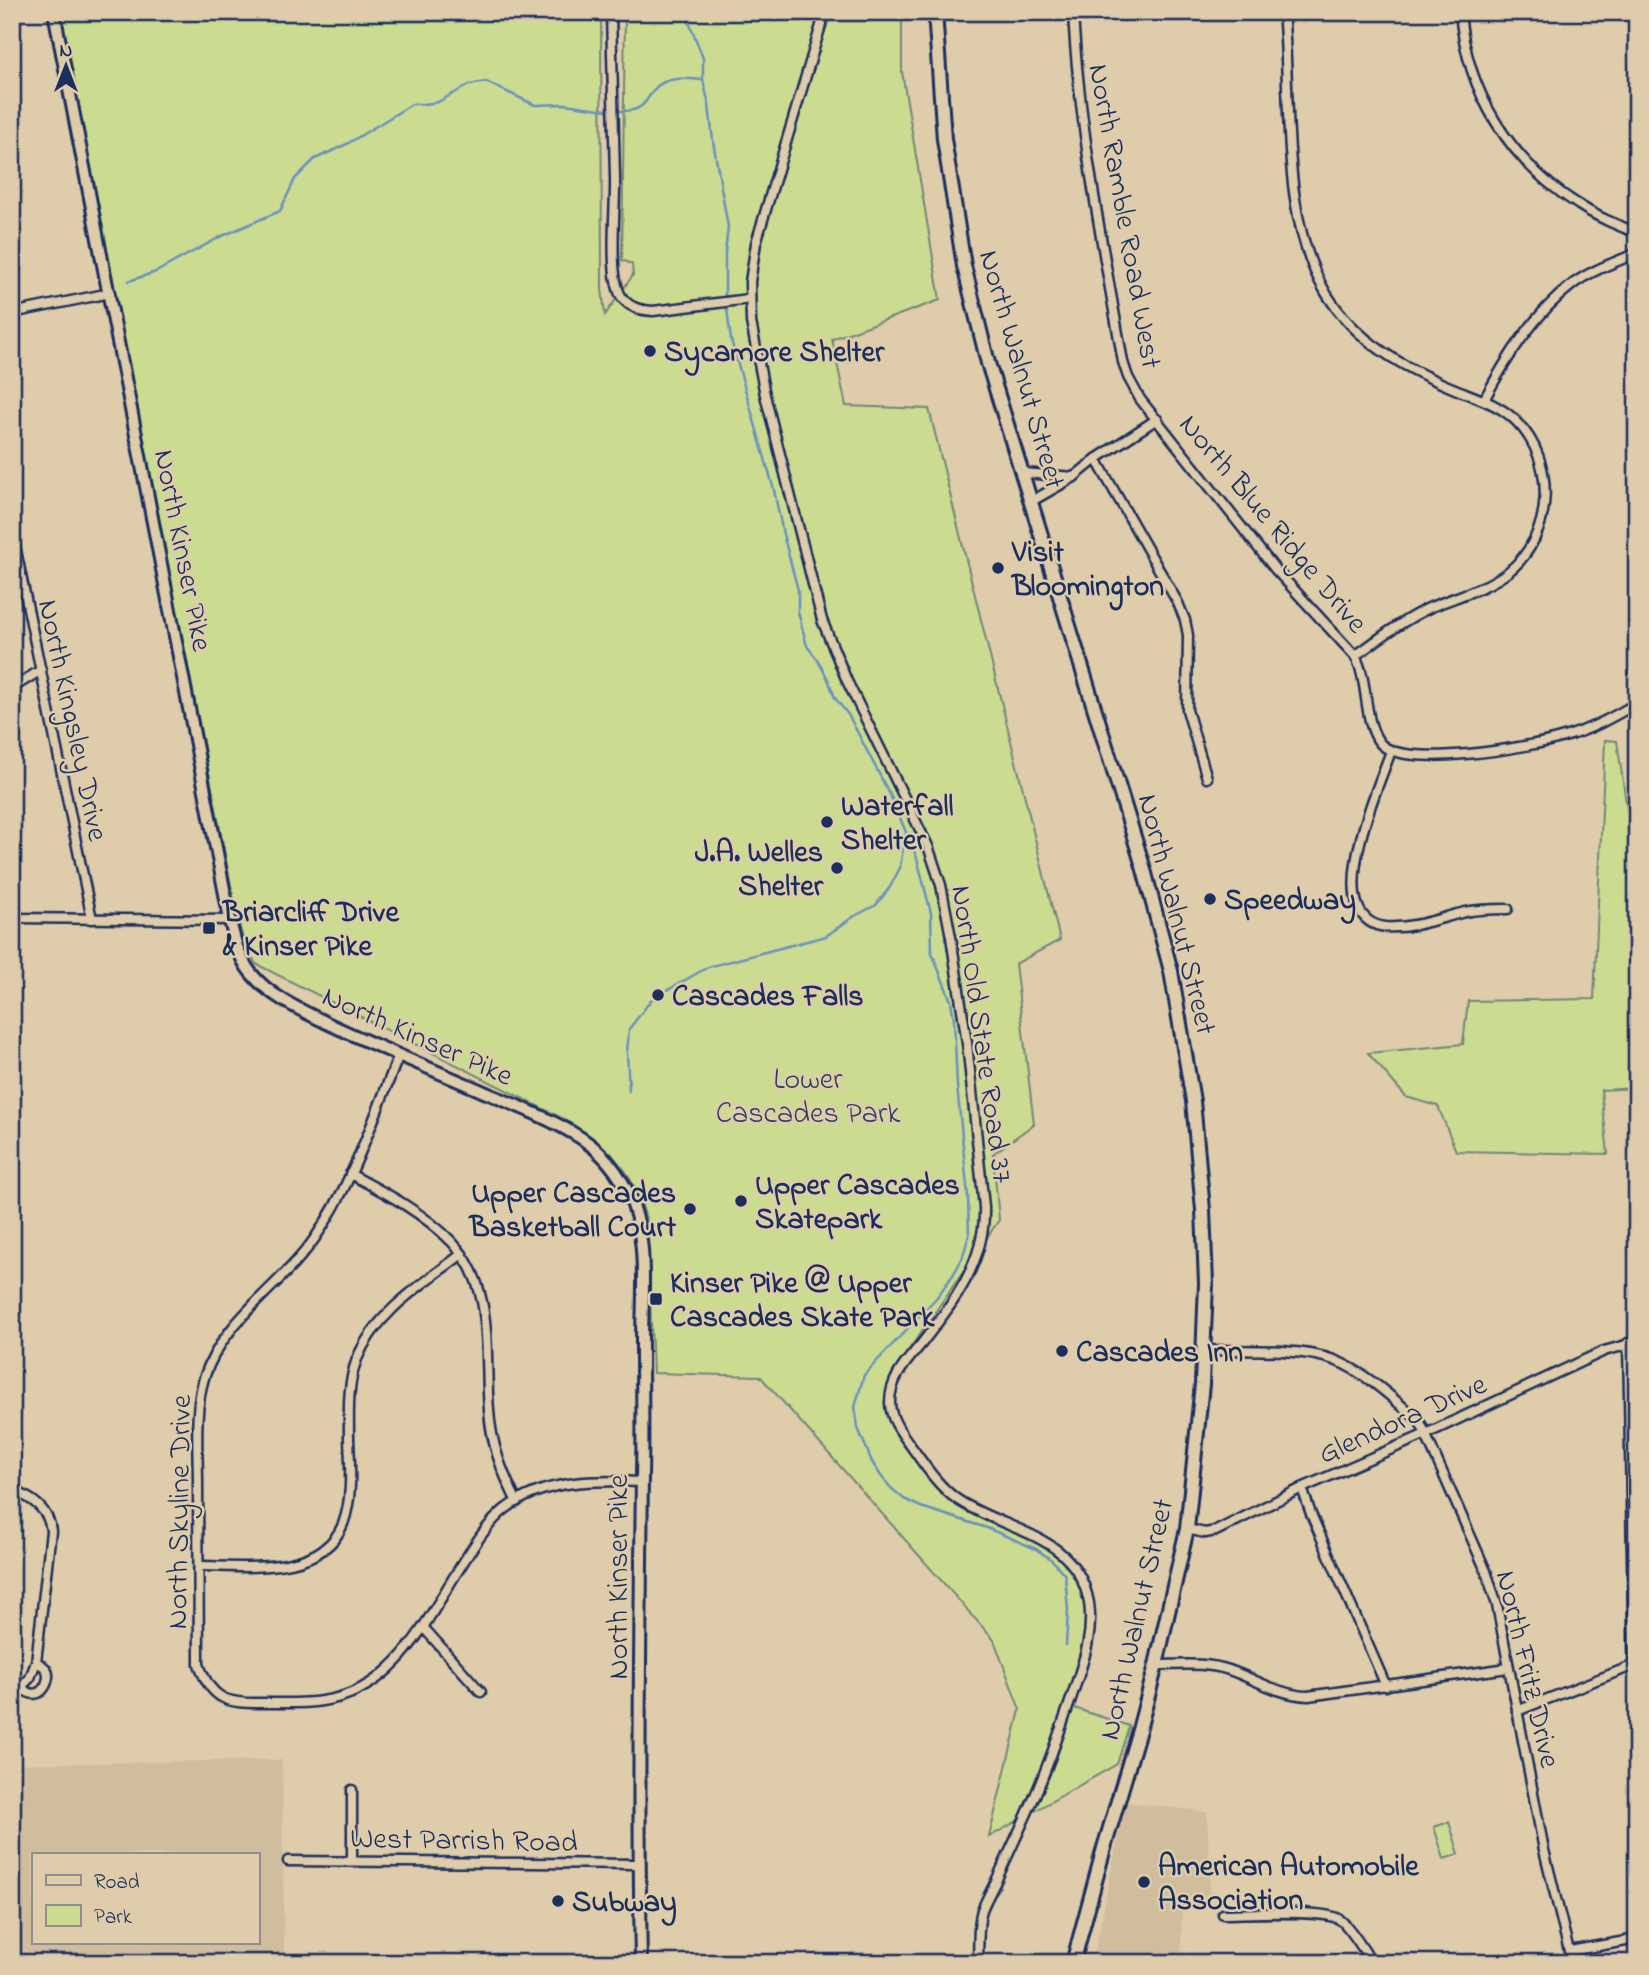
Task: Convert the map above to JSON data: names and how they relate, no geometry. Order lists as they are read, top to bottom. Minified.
{"streets":{"main road":["North Walnut Street"],"street":["North Ramble Road West","North Blue Ridge Drive","North Kinser Pike","North Kingsley Drive","North Old State Road 37","Glendora Drive","North Skyline Drive","North Fritz Drive","West Parrish Road"]},"crossings":[["North Ramble Road West","North Blue Ridge Drive"],["North Walnut Street","Glendora Drive"],["North Walnut Street","North Fritz Drive"],["North Kinser Pike","North Skyline Drive"],["North Kinser Pike","West Parrish Road"],["Glendora Drive","North Fritz Drive"]],"parks":["Lower Cascades Park"],"places":{"other":["Sycamore Shelter","Visit Bloomington","Waterfall Shelter","J.A. Welles Shelter","Speedway","Cascades Falls","Upper Cascades Skatepark","Upper Cascades Basketball Court","Cascades Inn","American Automobile Association","Subway"],"transit":["Briarcliff Drive & Kinser Pike","Kinser Pike @ Upper Cascades Skate Park"]},"legend":["Road","Park"],"north":"top"}
